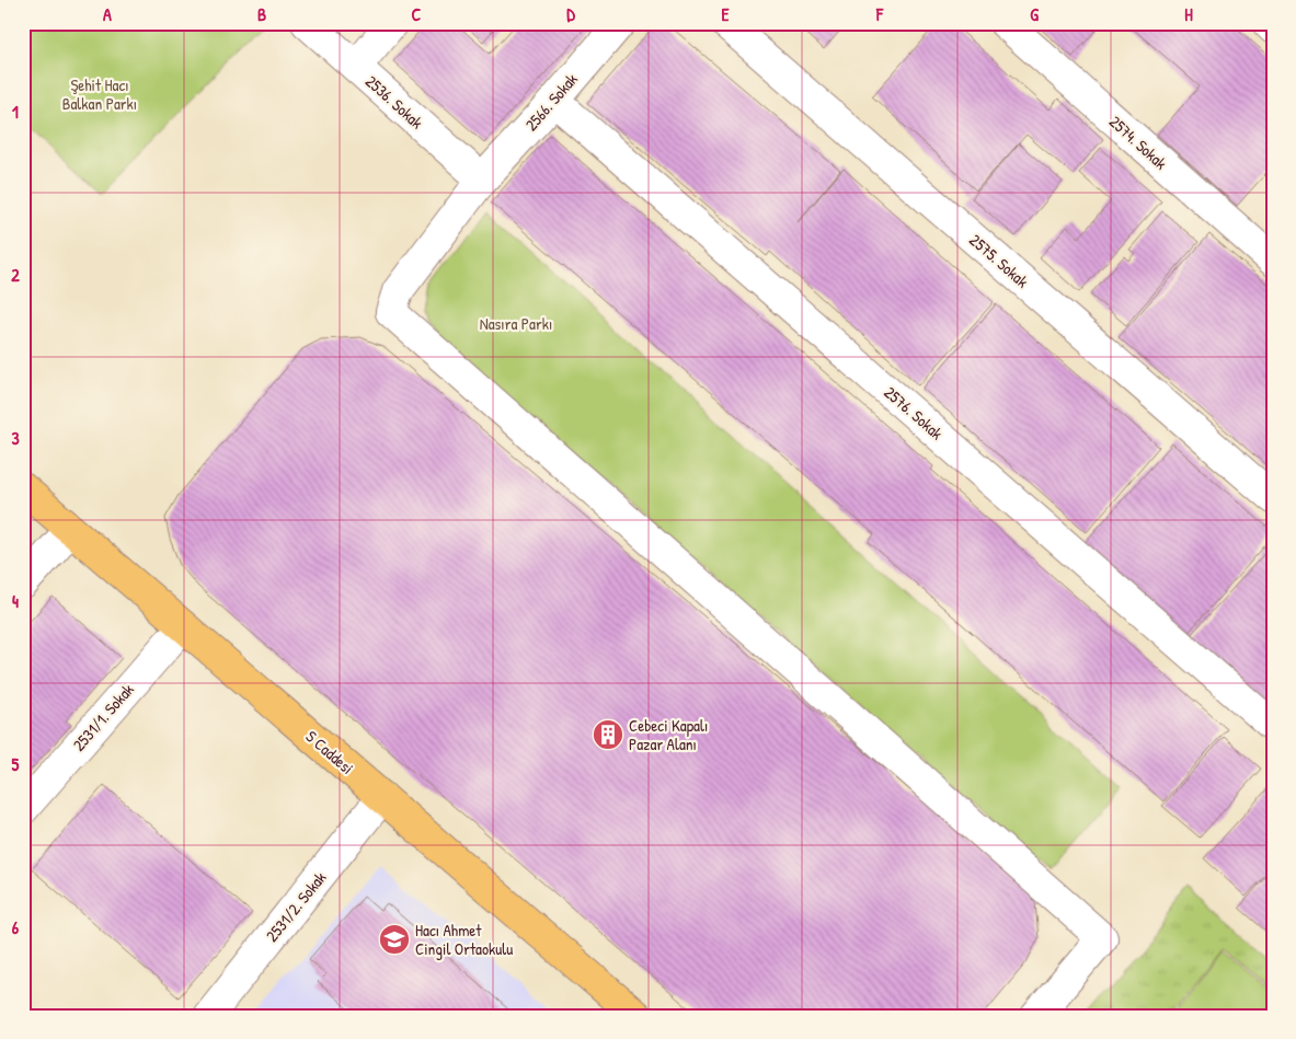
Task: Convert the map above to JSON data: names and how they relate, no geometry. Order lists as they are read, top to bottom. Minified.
{"streets":{"main road":["S Caddesi"],"street":["2536. Sokak","2566. Sokak","2574. Sokak","2575. Sokak","2576. Sokak","2531/1. Sokak","2531/2. Sokak"]},"crossings":[["2536. Sokak","2566. Sokak"],["2566. Sokak","2576. Sokak"],["2531/1. Sokak","S Caddesi"],["S Caddesi","2531/2. Sokak"]],"parks":["Şehit Hacı Balkan Parkı","Nasıra Parkı"],"places":{"building":["Cebeci Kapalı Pazar Alanı"],"school or university":["Hacı Ahmet Cingil Ortaokulu"]},"grid":{"columns":["A","B","C","D","E","F","G","H"],"rows":["1","2","3","4","5","6"]}}
